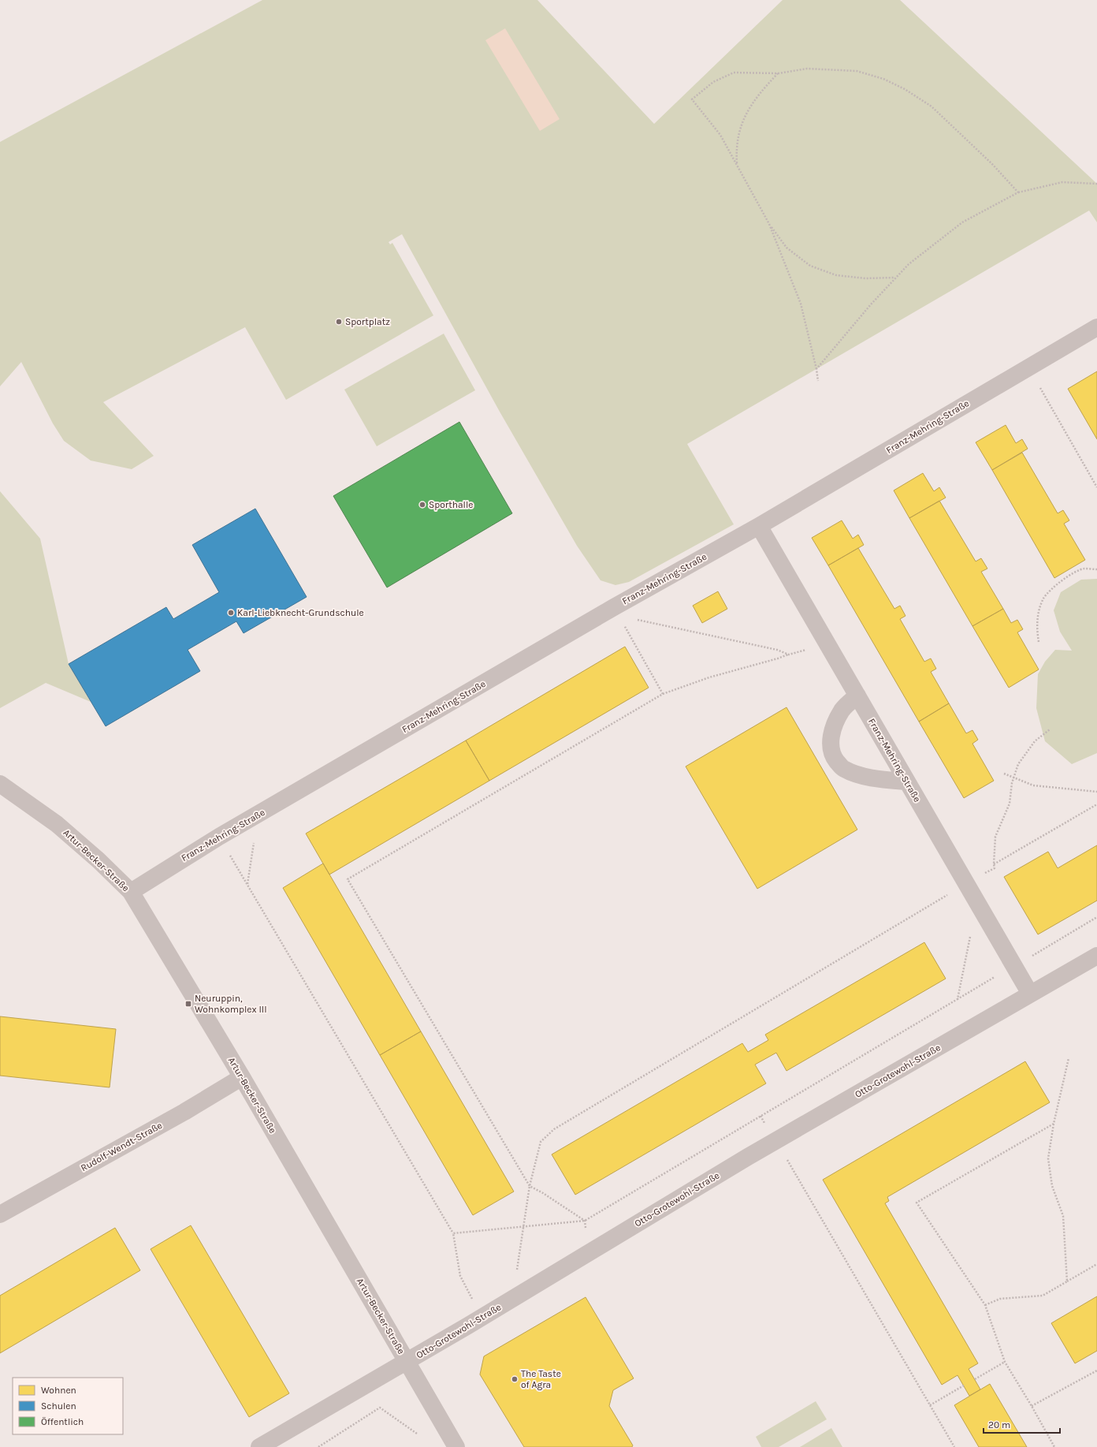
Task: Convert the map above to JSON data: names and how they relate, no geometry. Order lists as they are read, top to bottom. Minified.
{"streets":{"street":["Franz-Mehring-Straße","Artur-Becker-Straße","Otto-Grotewohl-Straße","Rudolf-Wendt-Straße"]},"crossings":[["Franz-Mehring-Straße","Artur-Becker-Straße"],["Franz-Mehring-Straße","Otto-Grotewohl-Straße"],["Artur-Becker-Straße","Otto-Grotewohl-Straße"],["Artur-Becker-Straße","Rudolf-Wendt-Straße"]],"places":{"other":["Sportplatz","Sporthalle","Karl-Liebknecht-Grundschule","The Taste of Agra"],"transit":["Neuruppin, Wohnkomplex III"]},"legend":["Wohnen","Schulen","Öffentlich"],"scale_bar":"20 m"}
